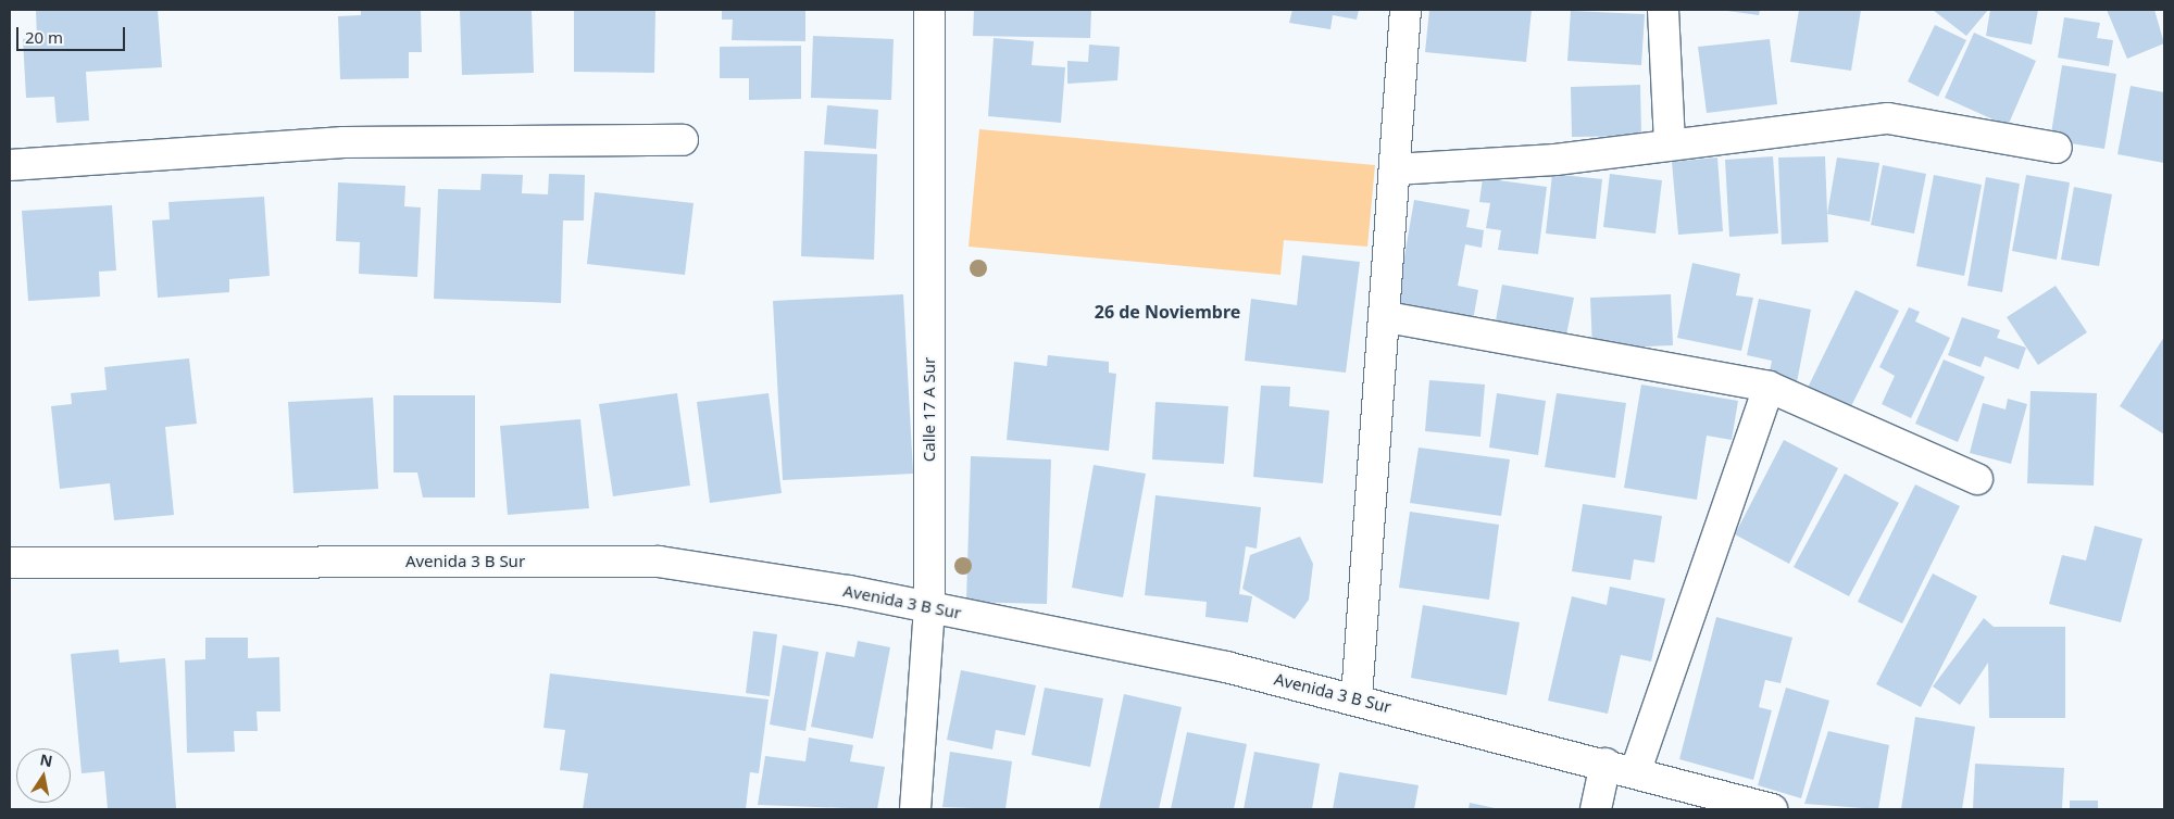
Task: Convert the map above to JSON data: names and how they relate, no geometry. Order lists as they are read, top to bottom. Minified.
{"streets":{"street":["Calle 17 A Sur","Avenida 3 B Sur"]},"crossings":[["Calle 17 A Sur","Avenida 3 B Sur"]],"districts":["26 de Noviembre"],"scale_bar":"20 m","north":"top"}
